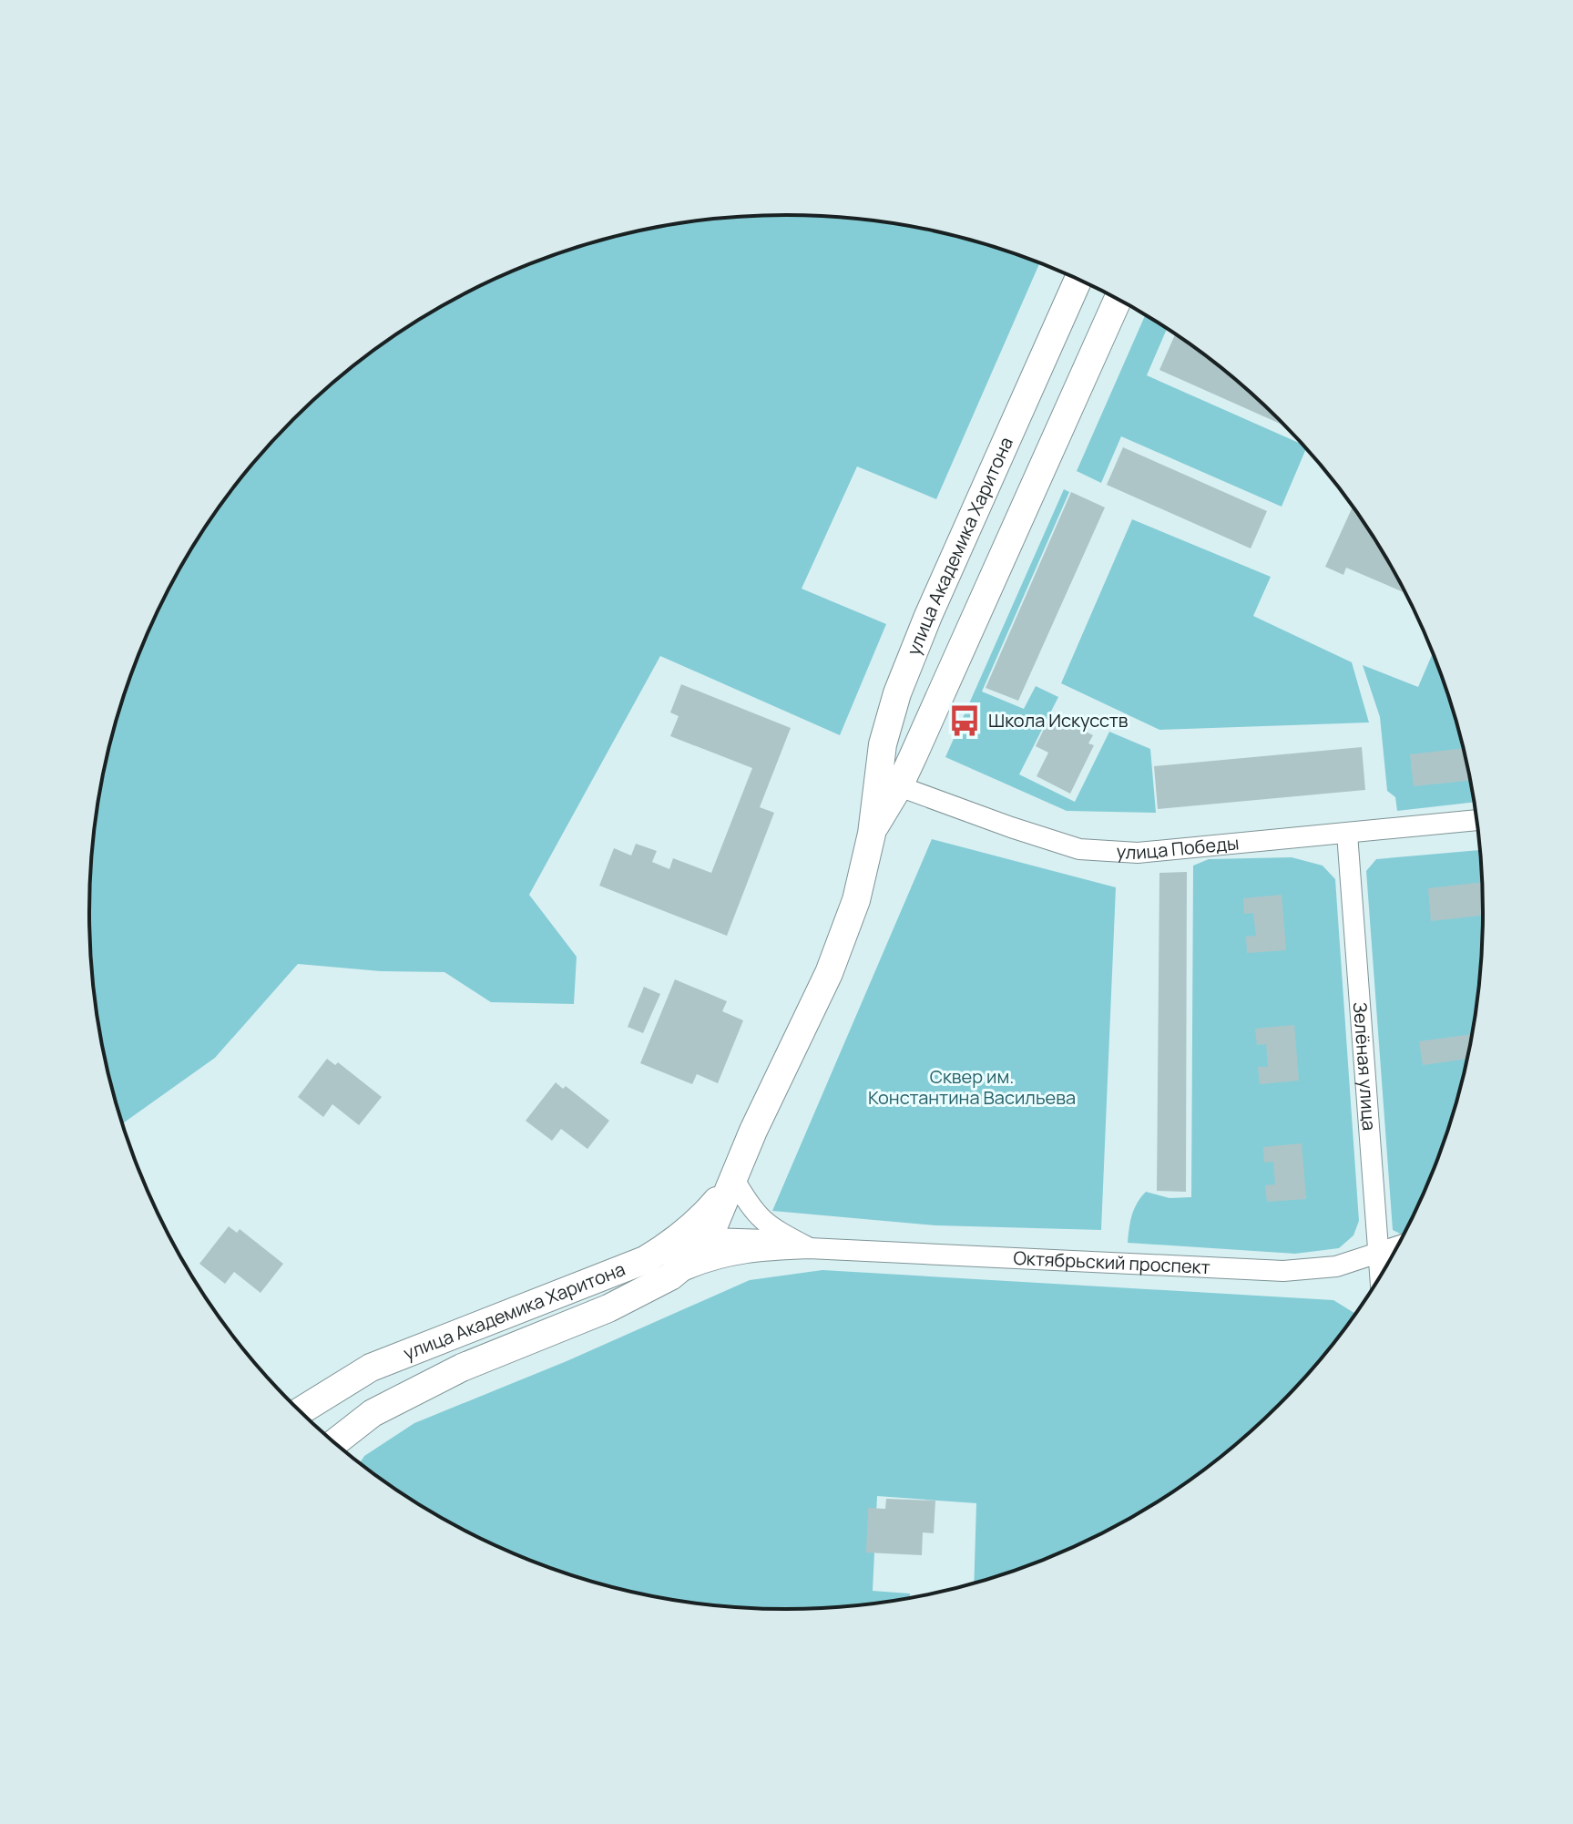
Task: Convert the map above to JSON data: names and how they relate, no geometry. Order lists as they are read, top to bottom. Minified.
{"streets":{"main road":["улица Академика Харитона"],"street":["улица Победы","Зелёная улица","Октябрьский проспект"]},"crossings":[["улица Академика Харитона","улица Победы"],["улица Академика Харитона","Октябрьский проспект"],["улица Победы","Зелёная улица"],["Зелёная улица","Октябрьский проспект"]],"parks":["Сквер им. Константина Васильева"],"places":{"bus stop":["Школа Искусств"]}}
